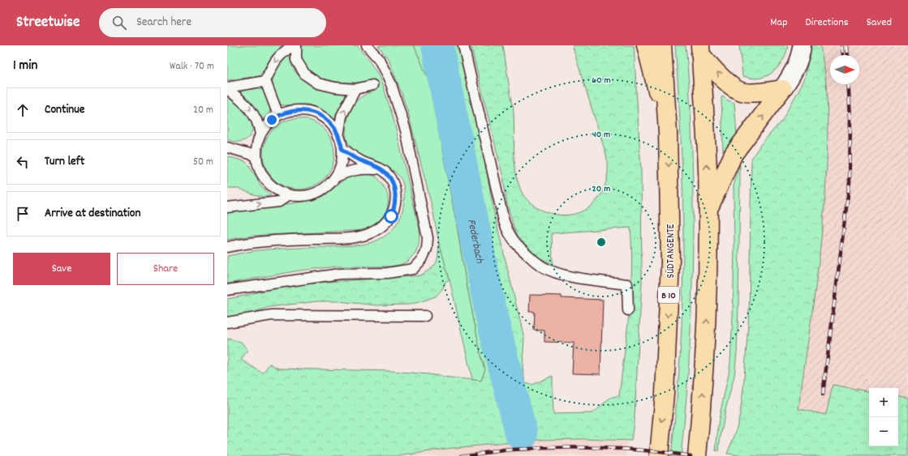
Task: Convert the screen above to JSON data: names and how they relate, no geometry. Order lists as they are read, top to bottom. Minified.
{"streets":{"highway":["SÜDTANGENTE","B 10"]},"water":["Federbach"],"north":"right","page":{"header":"Streetwise","search":"Search here","nav":["Map","Directions","Saved"],"heading":["1 min","Walk · 70 m"],"list":[["Continue","20 m"],["Turn left","50 m"],"Arrive at destination"],"buttons":["Save","Share"],"map_buttons":["+","−"]},"rings":["60 m","40 m","20 m"]}
